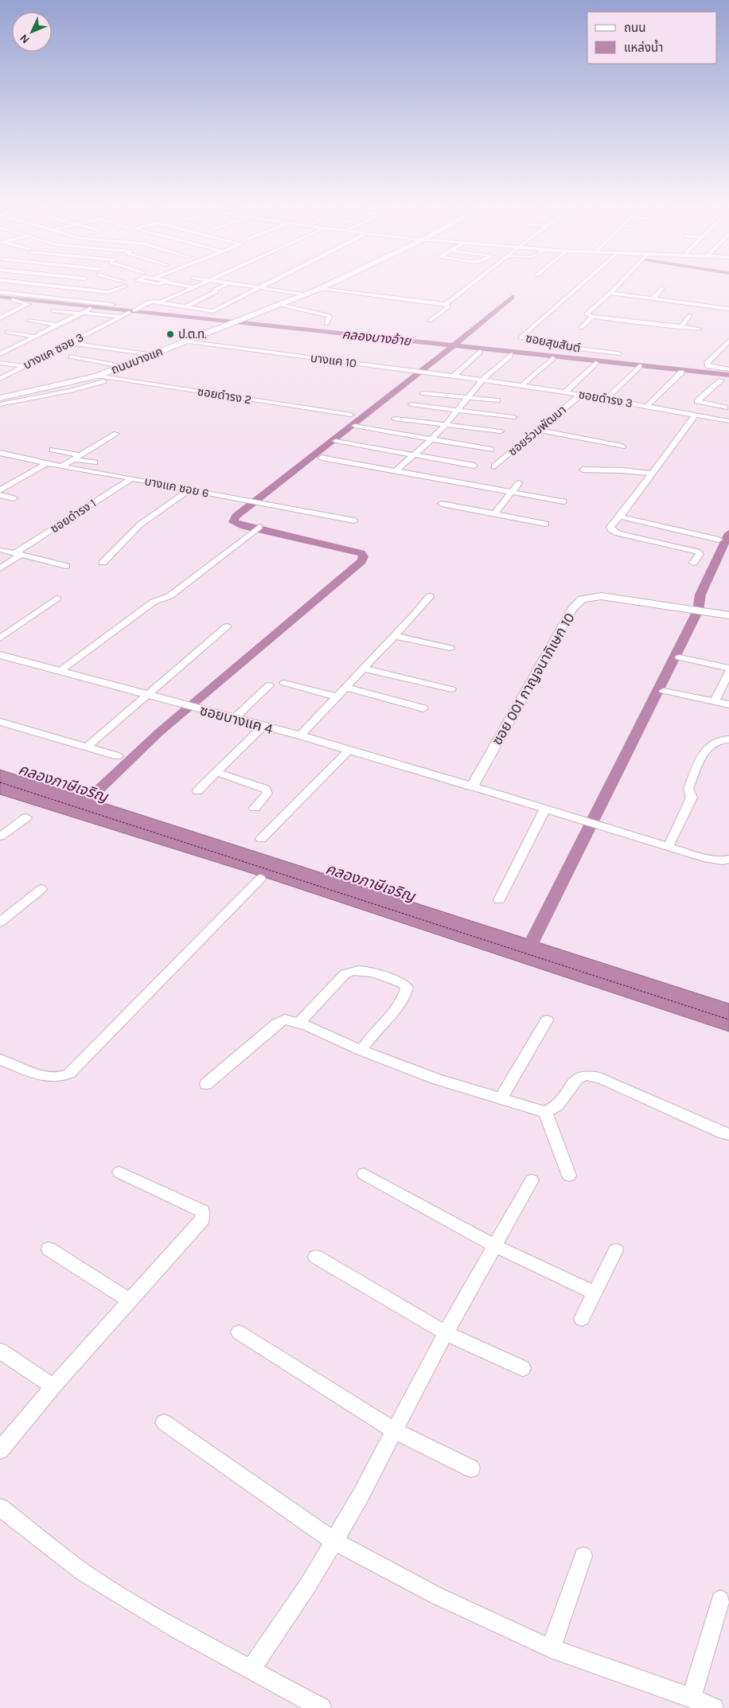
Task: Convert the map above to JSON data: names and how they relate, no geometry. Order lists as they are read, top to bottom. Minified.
{"streets":{"main road":["ถนนบางแค"],"street":["ซอยสุขสันต์","บางแค ซอย 3","บางแค 10","ซอยดำรง 2","ซอยดำรง 3","ซอยร่วมพัฒนา","บางแค ซอย 6","ซอยดำรง 1","ซอย 001 กาญจนาภิเษก 10","ซอยบางแค 4"]},"crossings":[["ถนนบางแค","บางแค 10"],["ถนนบางแค","ซอยดำรง 2"],["บางแค 10","ซอยดำรง 3"],["ซอยดำรง 3","ซอยร่วมพัฒนา"],["บางแค ซอย 6","ซอยดำรง 1"],["ซอย 001 กาญจนาภิเษก 10","ซอยบางแค 4"]],"water":["คลองบางอ้าย","คลองภาษีเจริญ"],"places":["ป.ต.ท."],"legend":["ถนน","แหล่งน้ำ"],"north":"bottom left"}
